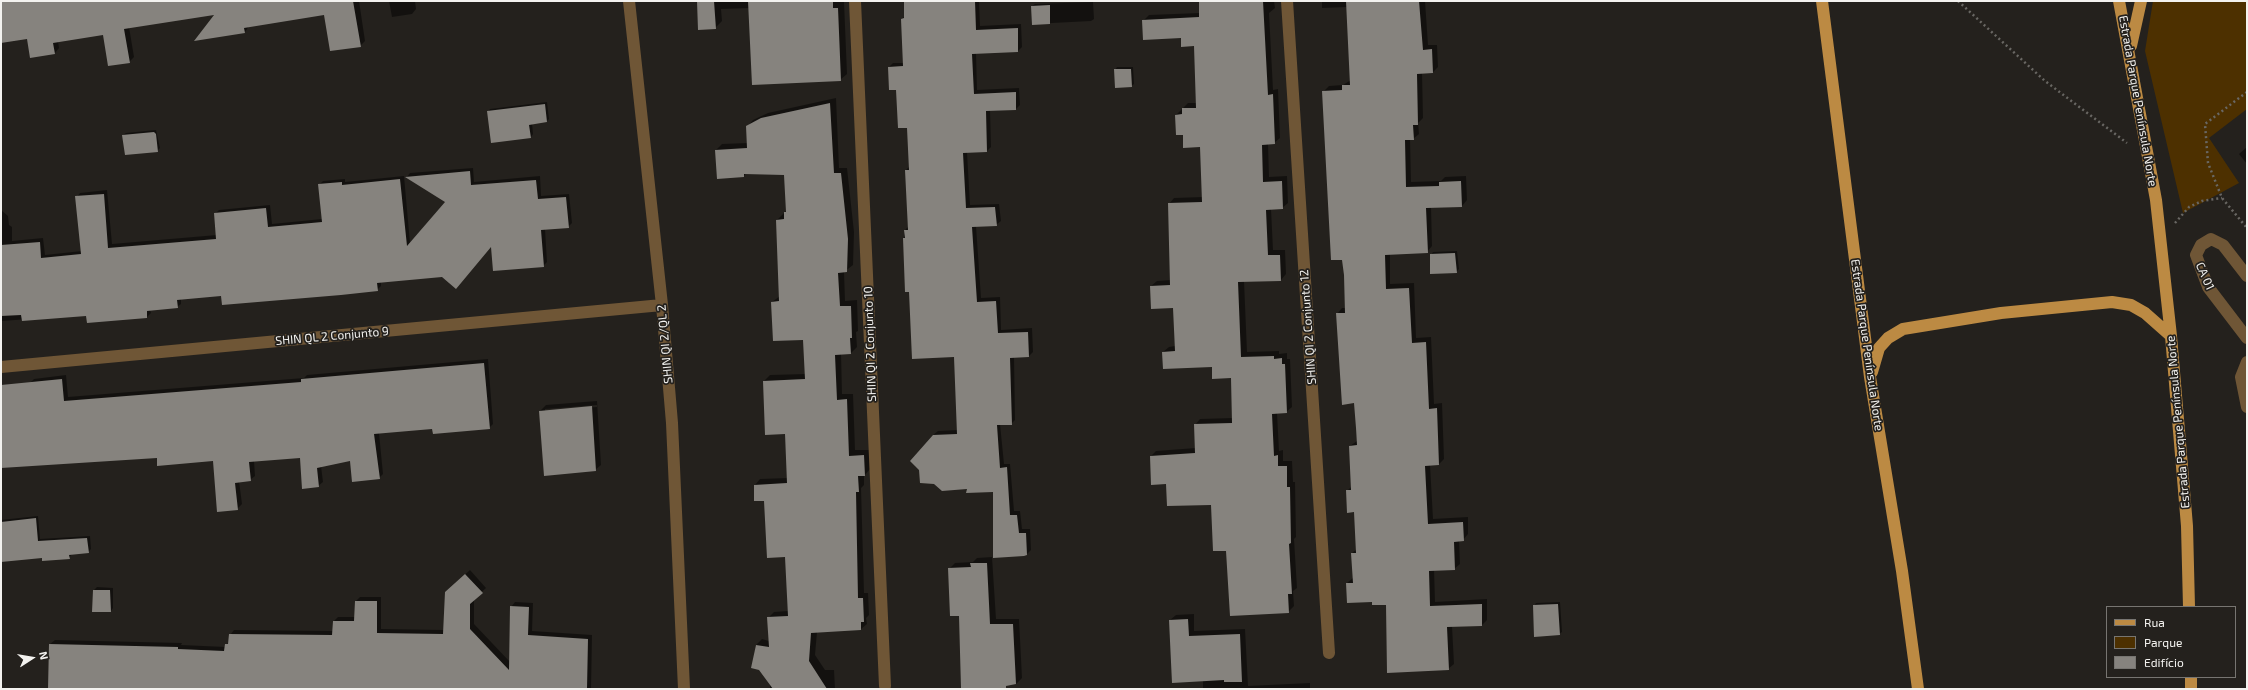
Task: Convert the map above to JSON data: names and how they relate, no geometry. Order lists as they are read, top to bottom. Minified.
{"streets":{"main road":["Estrada Parque Península Norte"],"street":["CA 01","SHIN QI 2 Conjunto 12","SHIN QL 2 Conjunto 9","SHIN QI 2/QL 2","SHIN QI 2 Conjunto 10"]},"crossings":[["SHIN QL 2 Conjunto 9","SHIN QI 2/QL 2"]],"legend":["Rua","Parque","Edifício"],"north":"right"}
